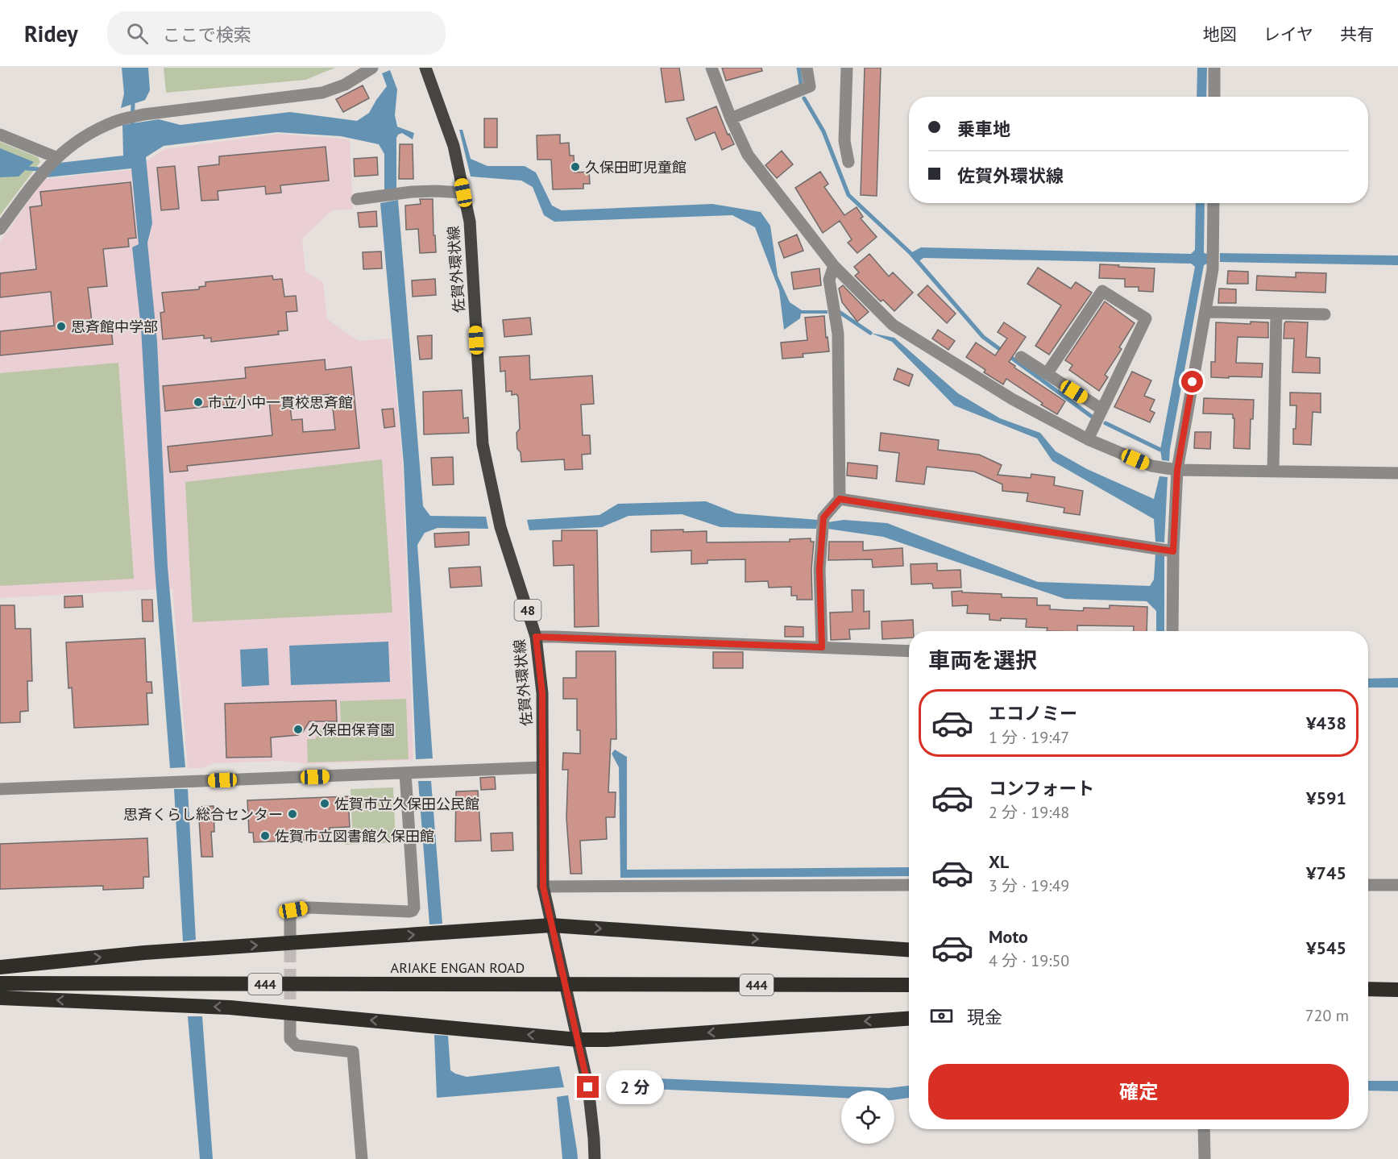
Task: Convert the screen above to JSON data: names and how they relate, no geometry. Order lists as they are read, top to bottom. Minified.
{"streets":{"highway":["ARIAKE ENGAN ROAD","444"],"main road":["佐賀外環状線","48"]},"places":["久保田町児童館","思斉館中学部","市立小中一貫校思斉館","久保田保育園","佐賀市立久保田公民館","思斉くらし総合センター","佐賀市立図書館久保田館"],"page":{"header":"Ridey","search":"ここで検索","nav":["地図","レイヤ","共有"],"banner":["乗車地","佐賀外環状線"],"heading":"車両を選択","list":[{"name":"エコノミー","note":"1 分 · 19:47","value":"¥438"},{"name":"コンフォート","note":"2 分 · 19:48","value":"¥591"},{"name":"XL","note":"3 分 · 19:49","value":"¥745"},{"name":"Moto","note":"4 分 · 19:50","value":"¥545"}],"pay":["現金","720 m"],"buttons":"確定","bubble":"2 分"}}
